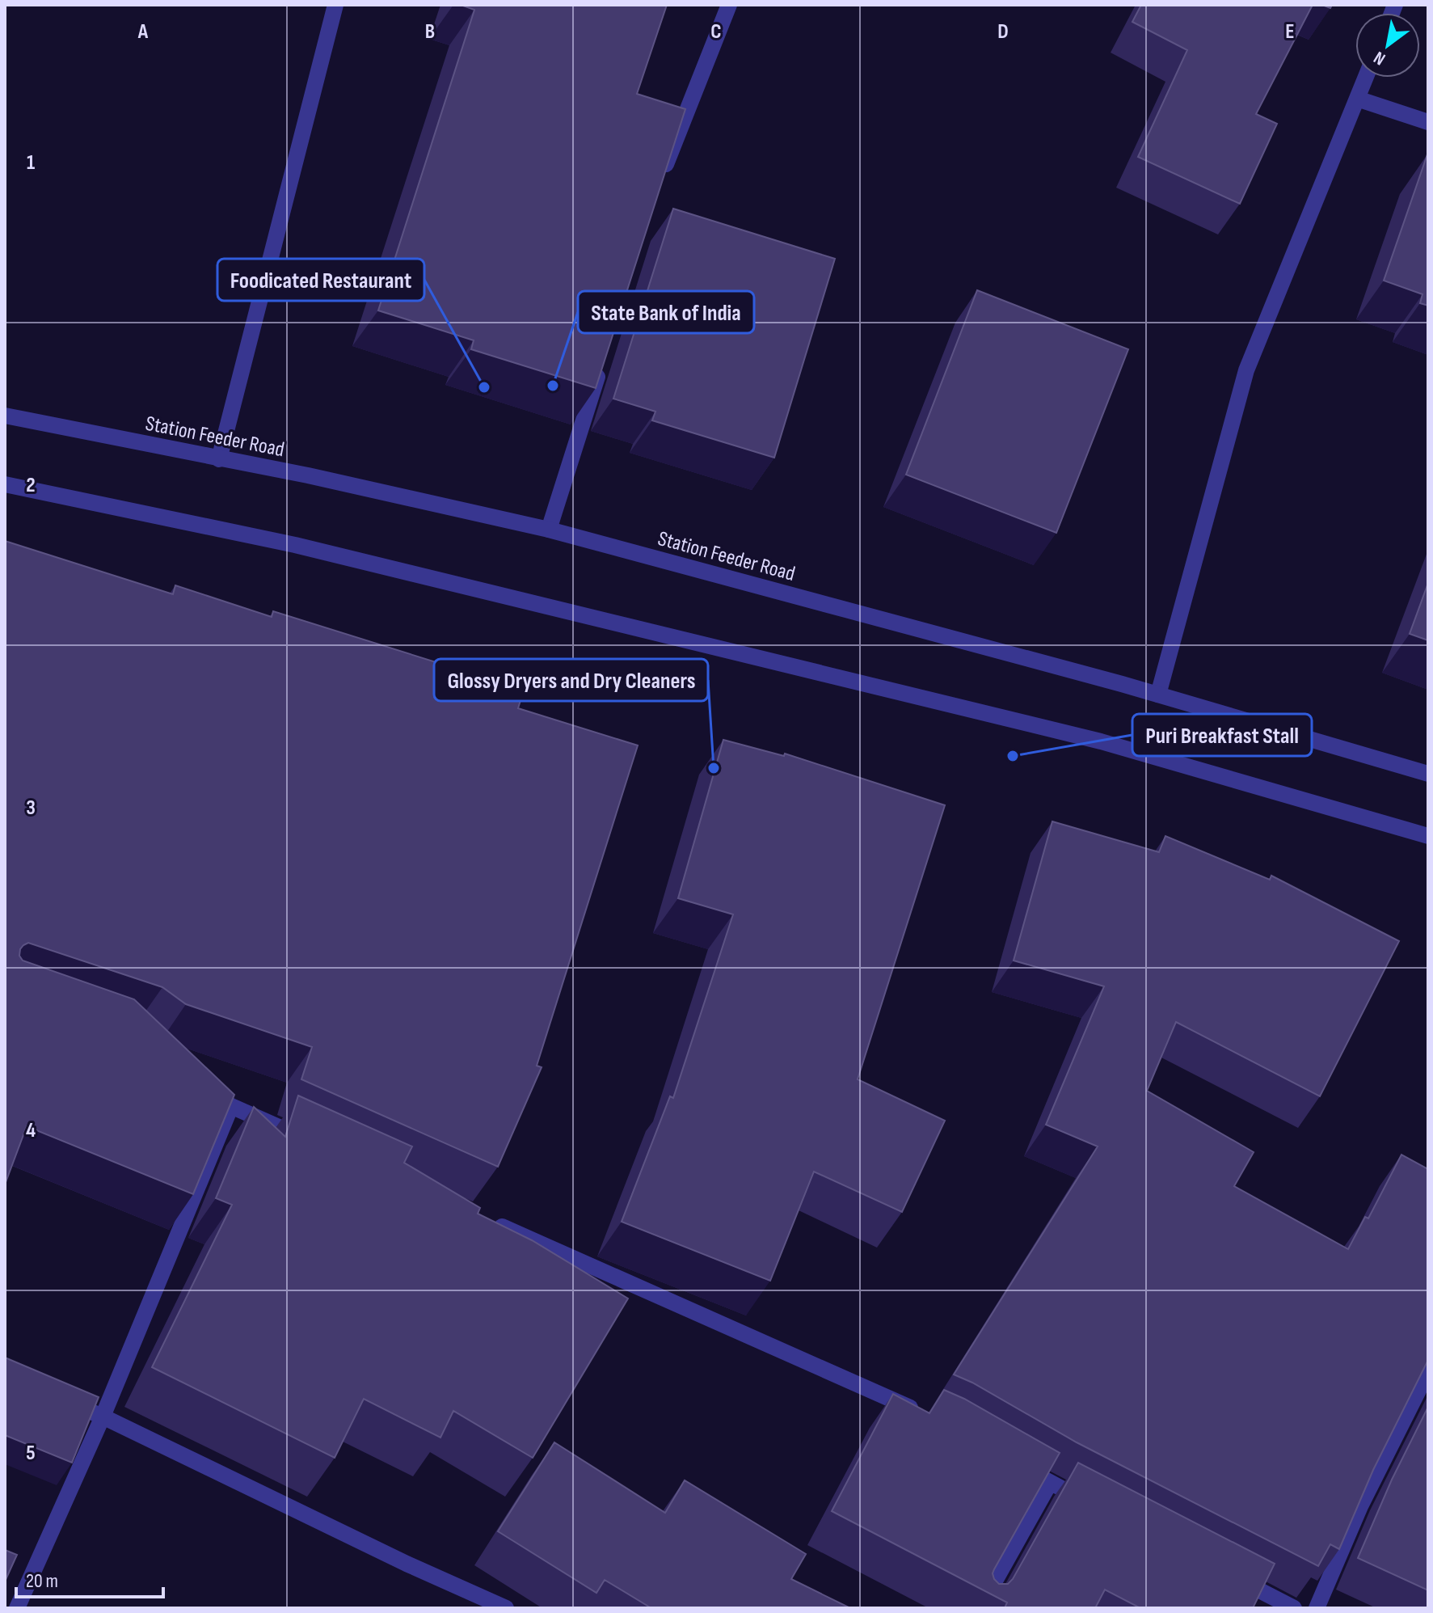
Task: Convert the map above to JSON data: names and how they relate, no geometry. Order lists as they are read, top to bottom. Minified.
{"streets":{"street":["Station Feeder Road"]},"places":["State Bank of India","Foodicated Restaurant","Puri Breakfast Stall","Glossy Dryers and Dry Cleaners"],"scale_bar":"20 m","north":"bottom left","grid":{"columns":["A","B","C","D","E"],"rows":["1","2","3","4","5"]}}
